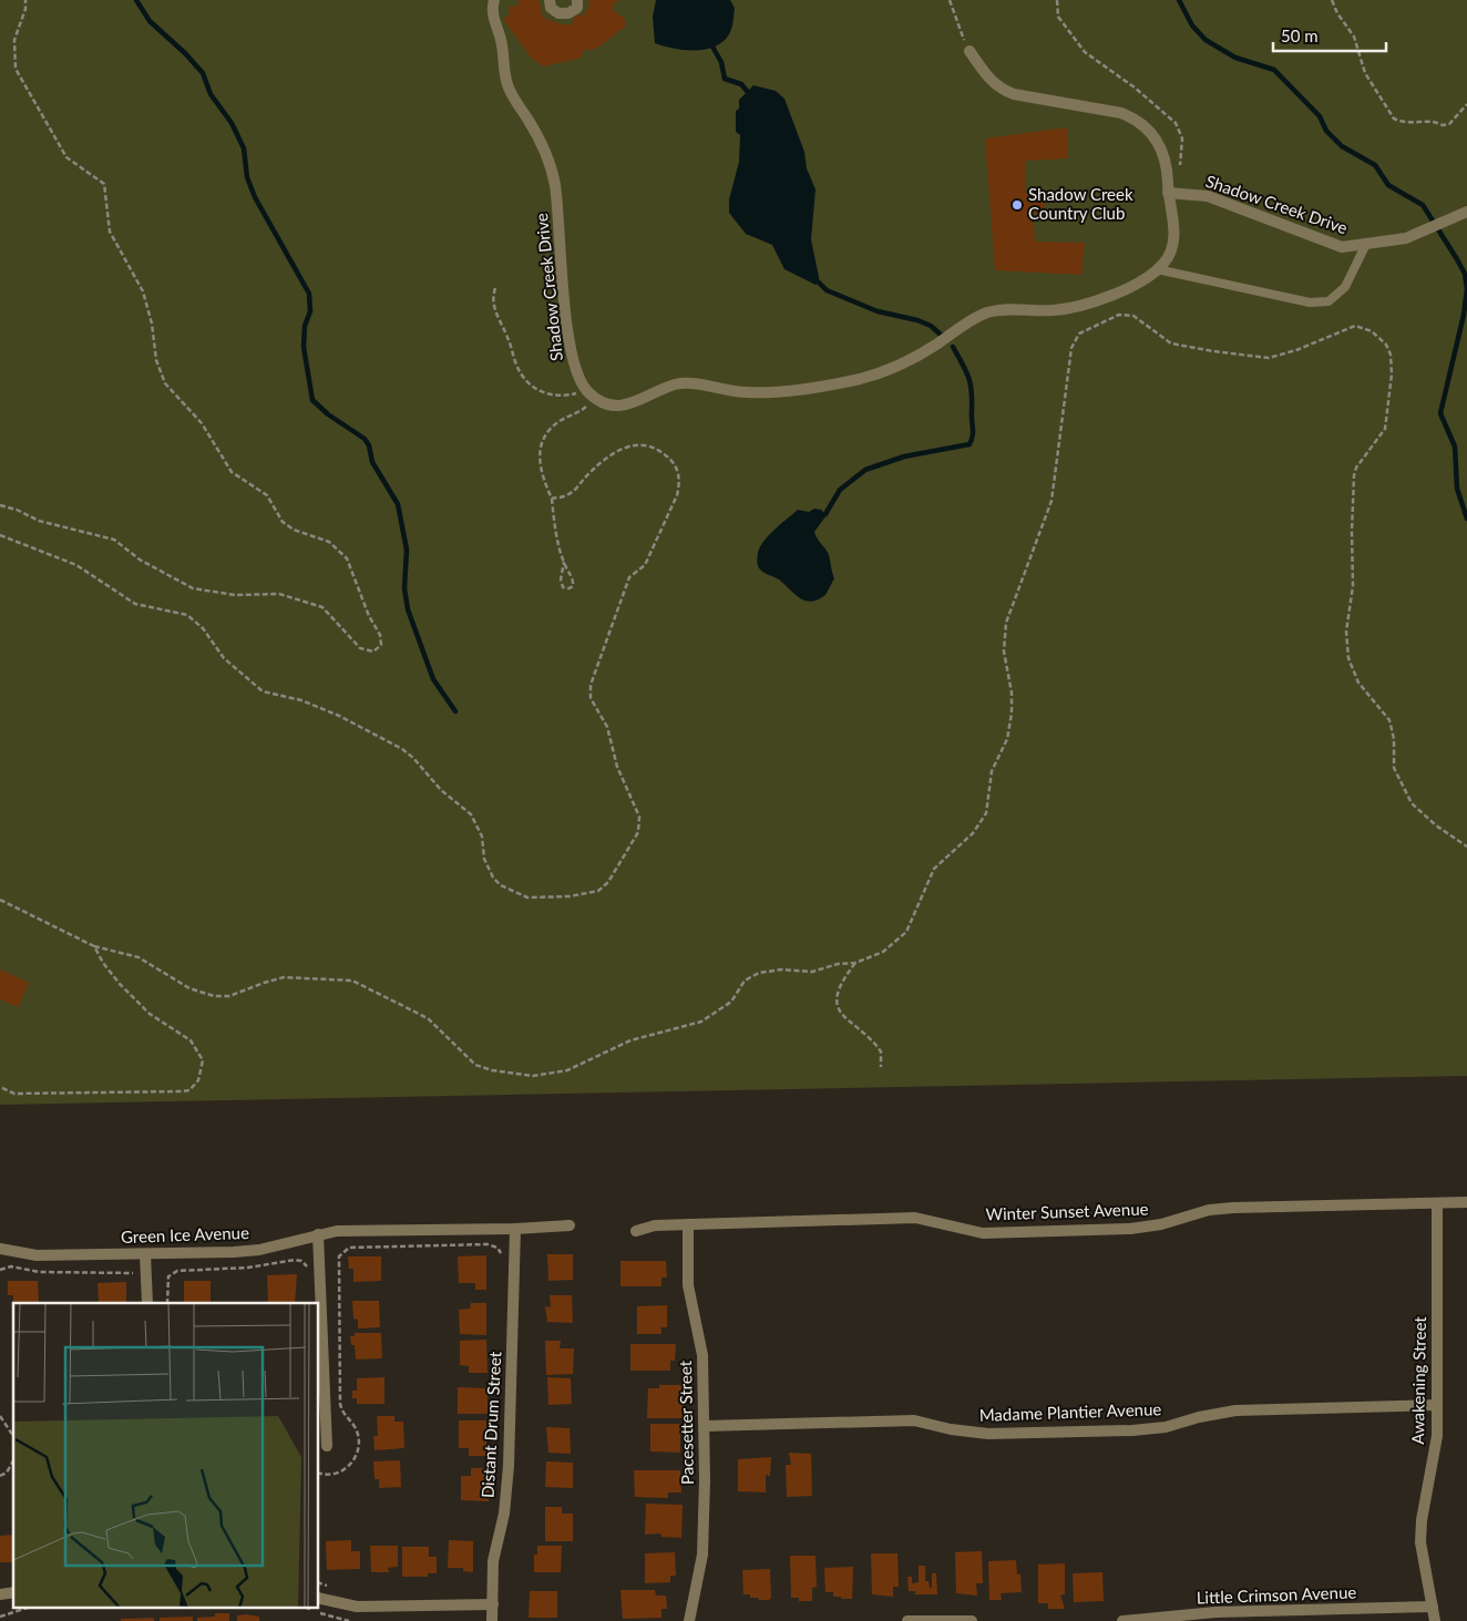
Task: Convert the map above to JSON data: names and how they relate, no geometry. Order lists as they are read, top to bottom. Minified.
{"streets":{"street":["Shadow Creek Drive","Winter Sunset Avenue","Green Ice Avenue","Awakening Street","Madame Plantier Avenue","Pacesetter Street","Distant Drum Street","Little Crimson Avenue"]},"crossings":[["Winter Sunset Avenue","Awakening Street"],["Winter Sunset Avenue","Pacesetter Street"],["Green Ice Avenue","Distant Drum Street"],["Awakening Street","Madame Plantier Avenue"],["Awakening Street","Little Crimson Avenue"],["Madame Plantier Avenue","Pacesetter Street"]],"places":["Shadow Creek Country Club"],"scale_bar":"50 m"}
